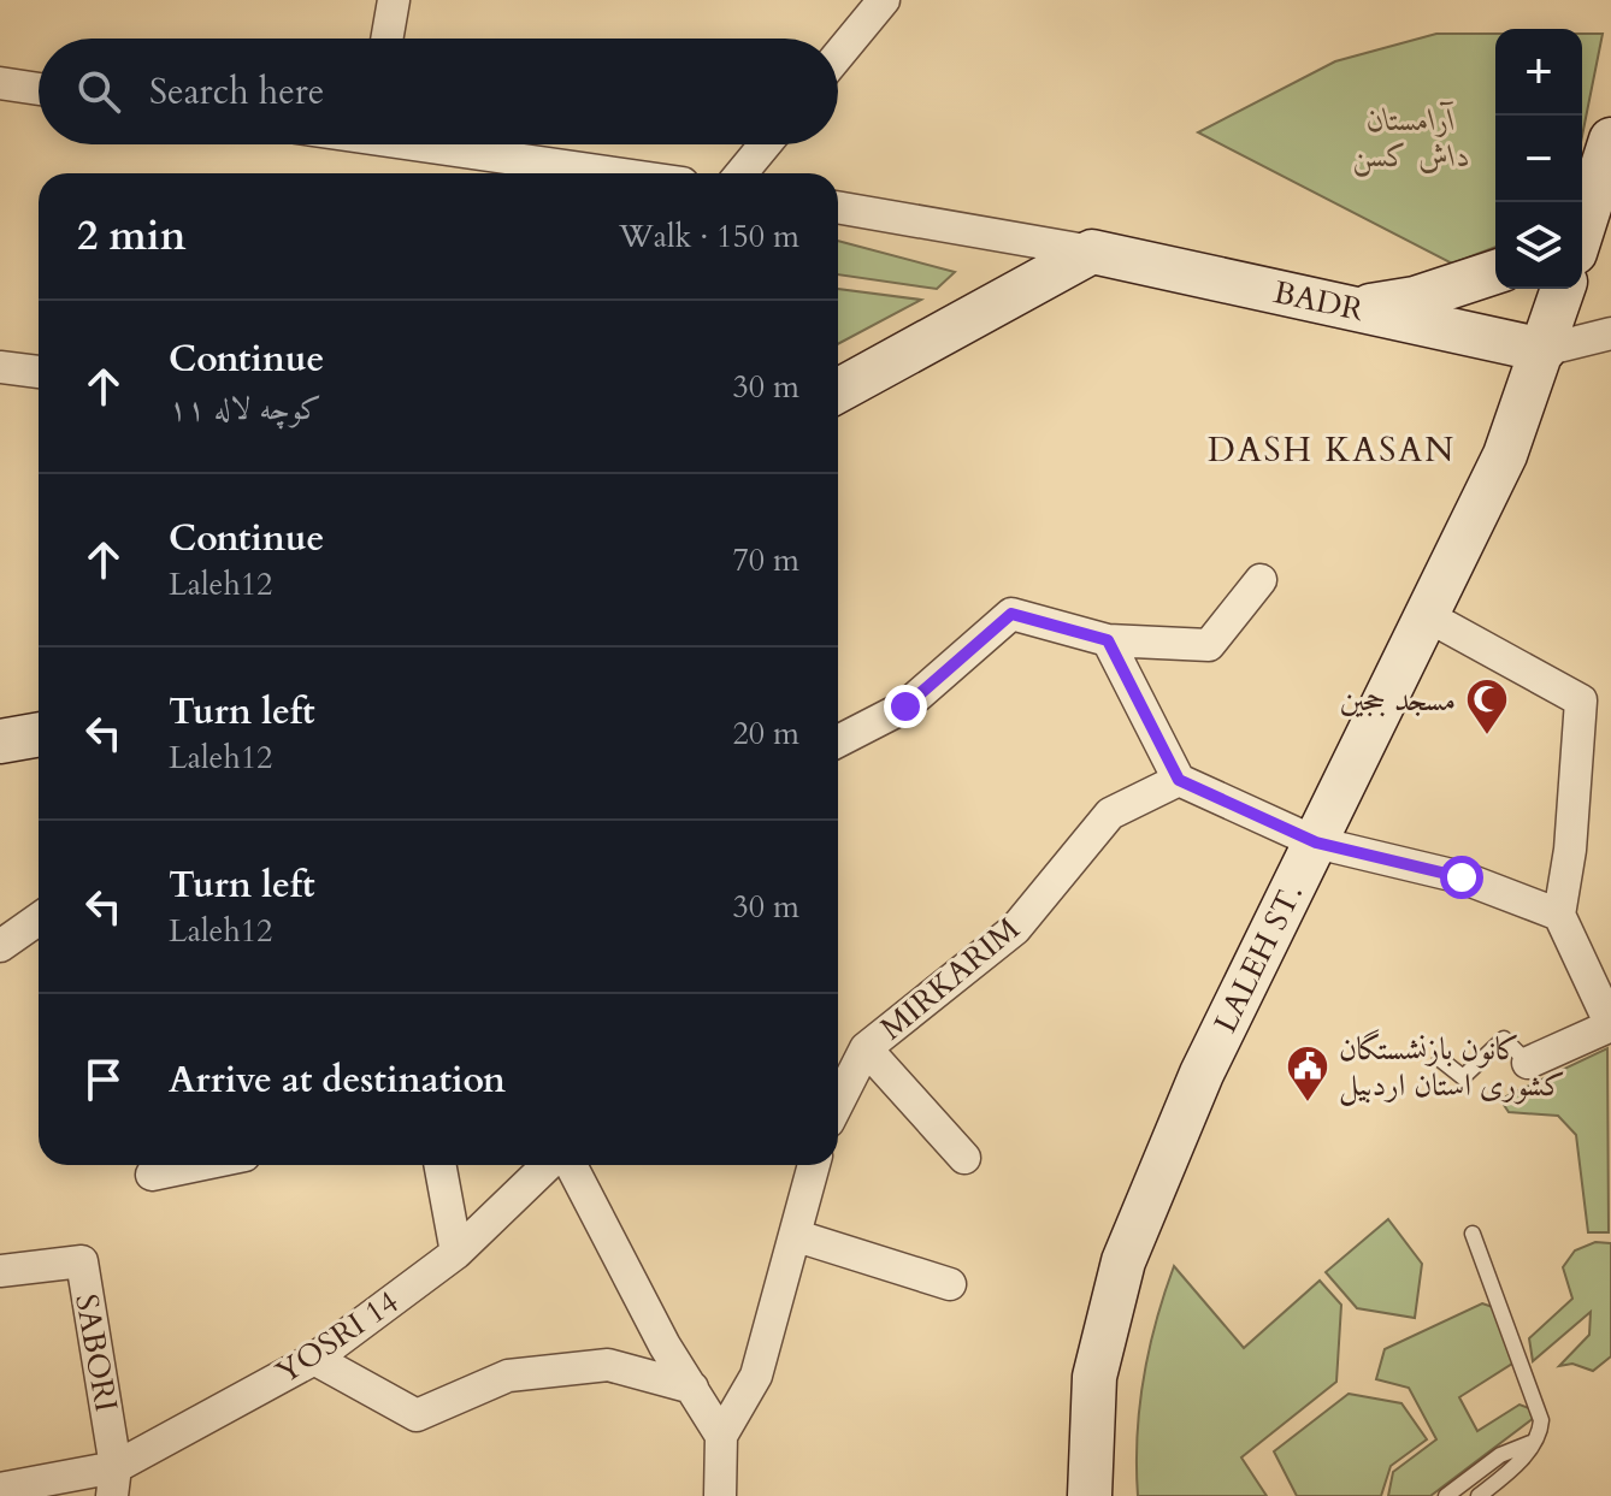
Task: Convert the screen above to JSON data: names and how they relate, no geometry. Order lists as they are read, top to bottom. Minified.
{"streets":{"street":["BADR","LALEH ST.","MIRKARIM","YOSRI 14","SABORI"]},"crossings":[["BADR","LALEH ST."],["YOSRI 14","SABORI"]],"districts":["DASH KASAN"],"parks":["آرامستان داش کسن"],"places":{"mosque":["مسجد ججین"],"public building":["کانون بازنشستگان کشوری استان اردبیل"]},"page":{"map_buttons":["+","−"],"search":"Search here","heading":["2 min","Walk · 150 m"],"list":[["Continue","کوچه لاله ۱۱","30 m"],["Continue","Laleh12","70 m"],["Turn left","Laleh12","20 m"],["Turn left","Laleh12","30 m"],"Arrive at destination"]}}
